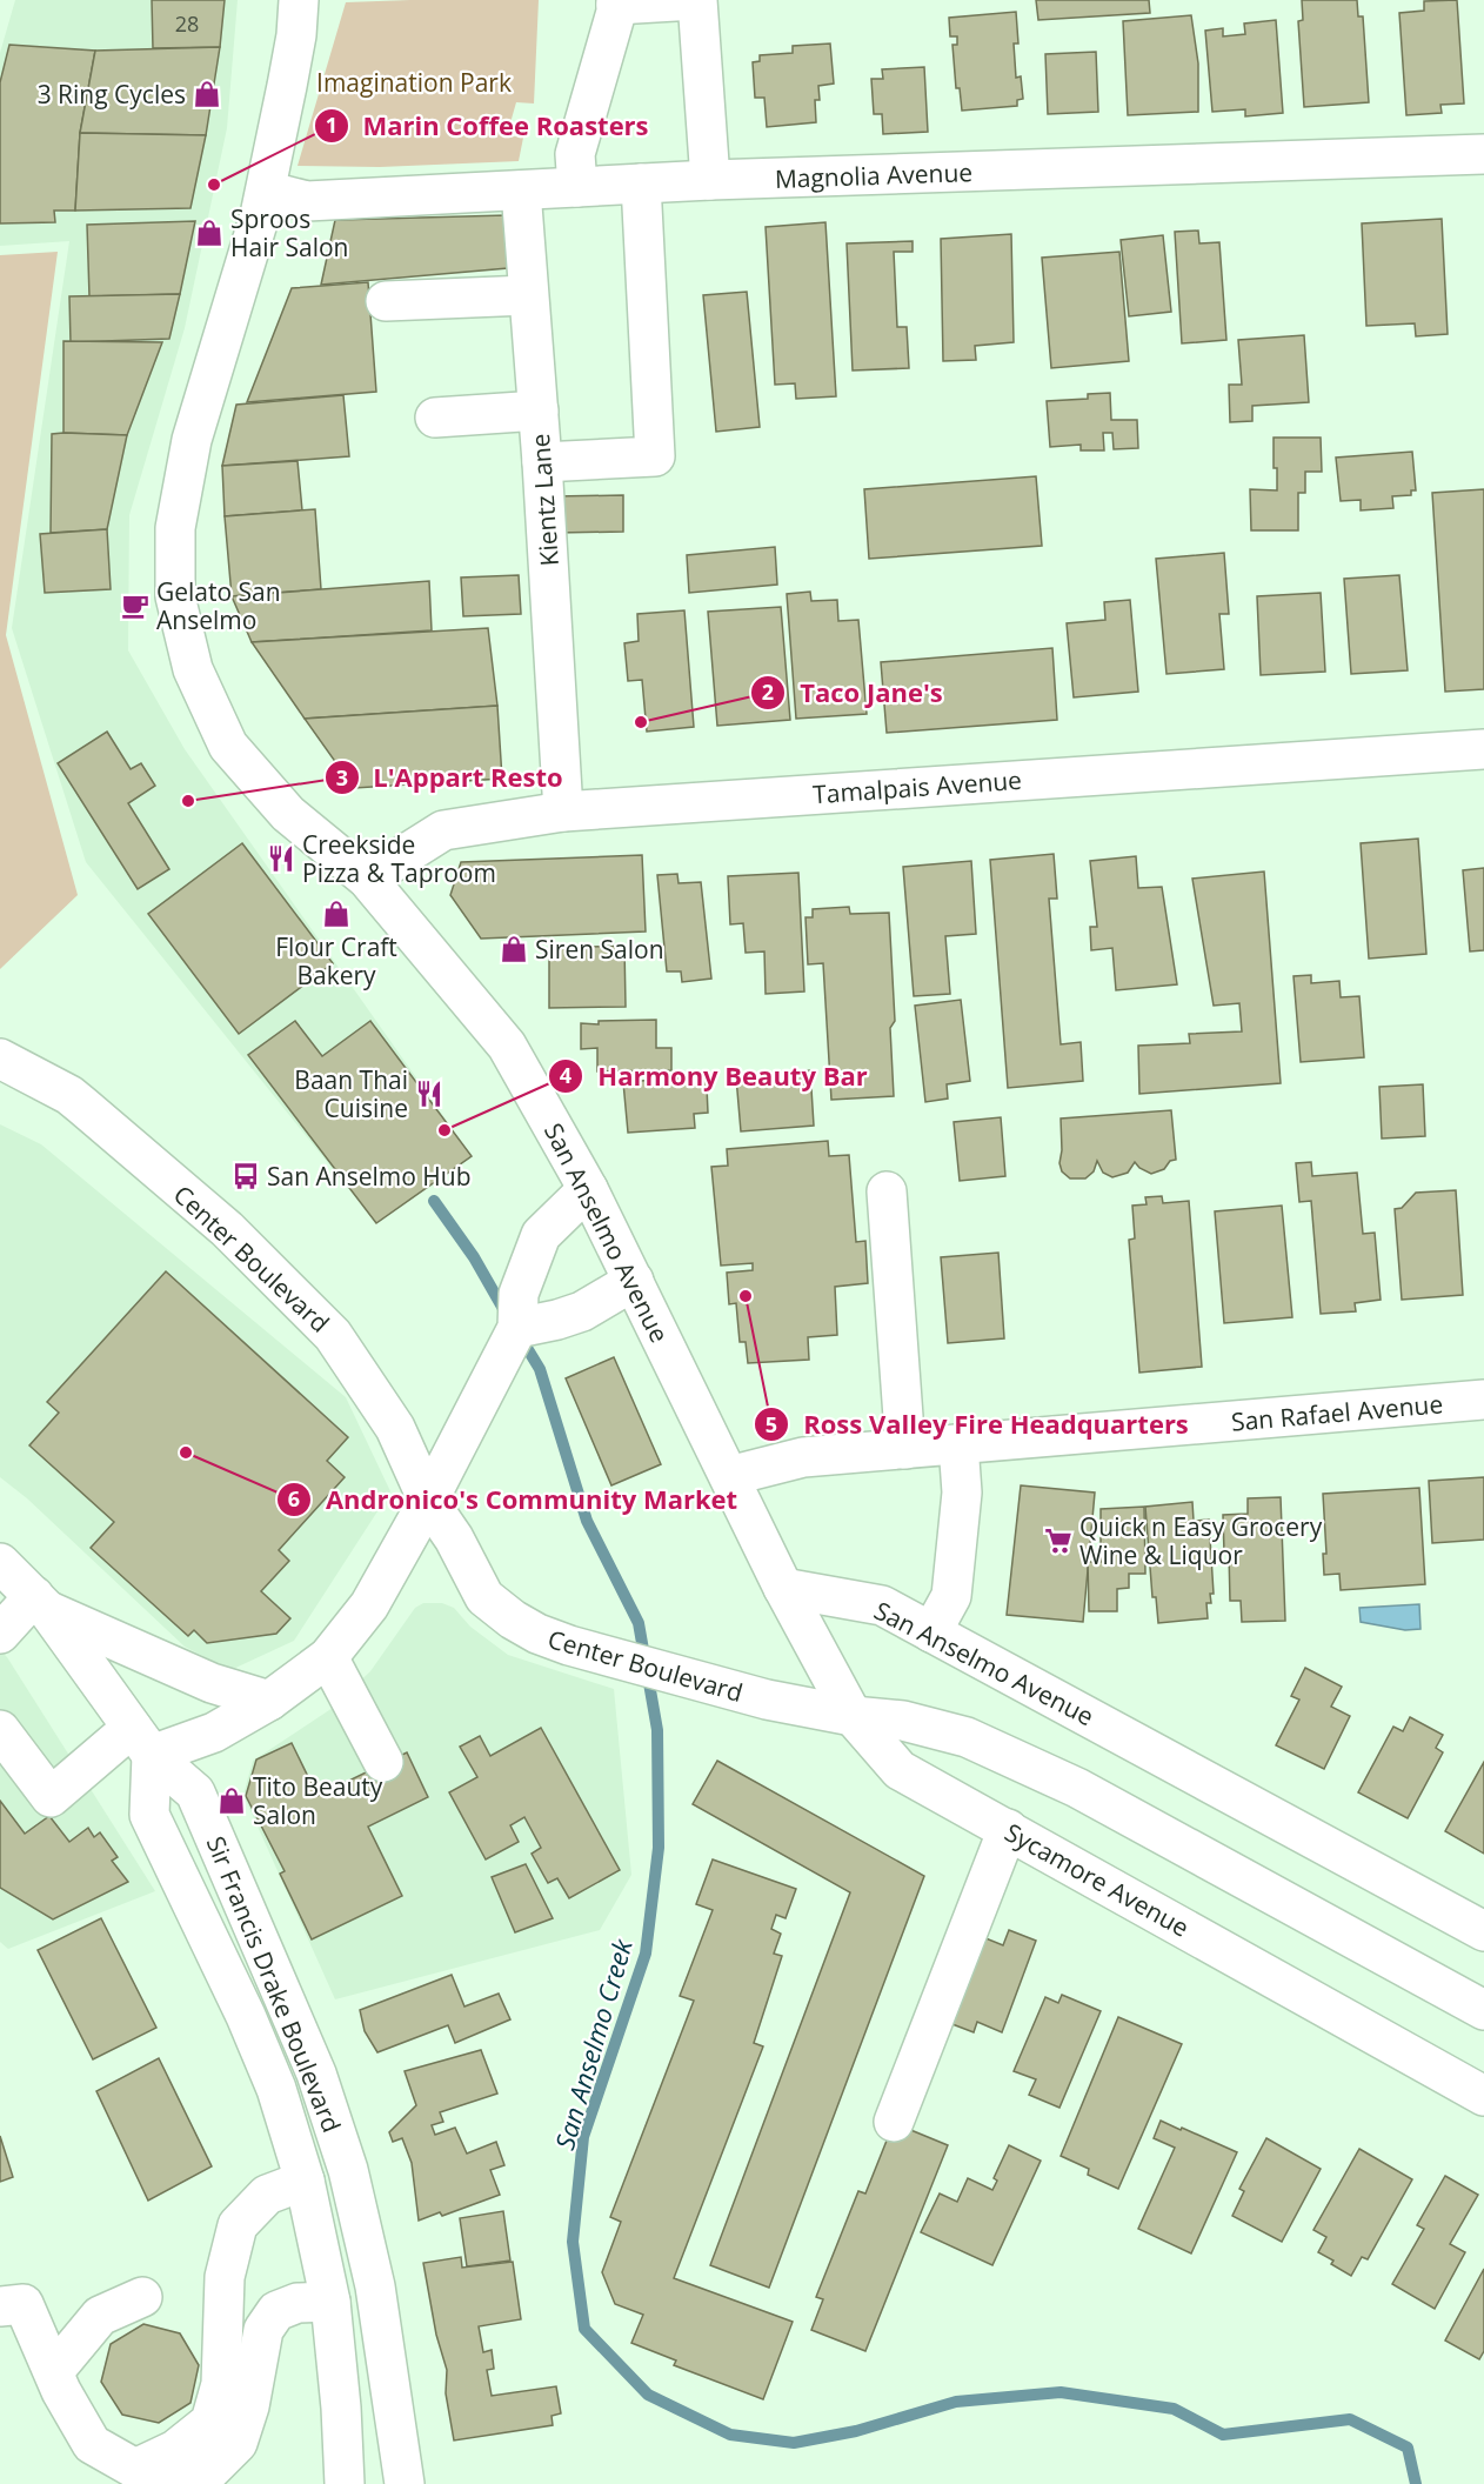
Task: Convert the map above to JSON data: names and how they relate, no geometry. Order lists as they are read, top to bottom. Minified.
{"streets":{"street":["Magnolia Avenue","Kientz Lane","Tamalpais Avenue","San Anselmo Avenue","Center Boulevard","San Rafael Avenue","Sycamore Avenue","Sir Francis Drake Boulevard"]},"crossings":[["Magnolia Avenue","Kientz Lane"],["Magnolia Avenue","San Anselmo Avenue"],["Kientz Lane","Tamalpais Avenue"],["Tamalpais Avenue","San Anselmo Avenue"],["San Anselmo Avenue","San Rafael Avenue"],["San Anselmo Avenue","Sycamore Avenue"],["Center Boulevard","Sycamore Avenue"]],"water":["San Anselmo Creek"],"parks":["Imagination Park"],"places":{"shop":["3 Ring Cycles","Sproos Hair Salon","Flour Craft Bakery","Siren Salon","Tito Beauty Salon"],"other":["Marin Coffee Roasters","Taco Jane's","L'Appart Resto","Harmony Beauty Bar","Ross Valley Fire Headquarters","Andronico's Community Market"],"cafe":["Gelato San Anselmo"],"restaurant":["Creekside Pizza & Taproom","Baan Thai Cuisine"],"bus stop":["San Anselmo Hub"],"supermarket":["Quick n Easy Grocery Wine & Liquor"]},"house_numbers":["28"]}
